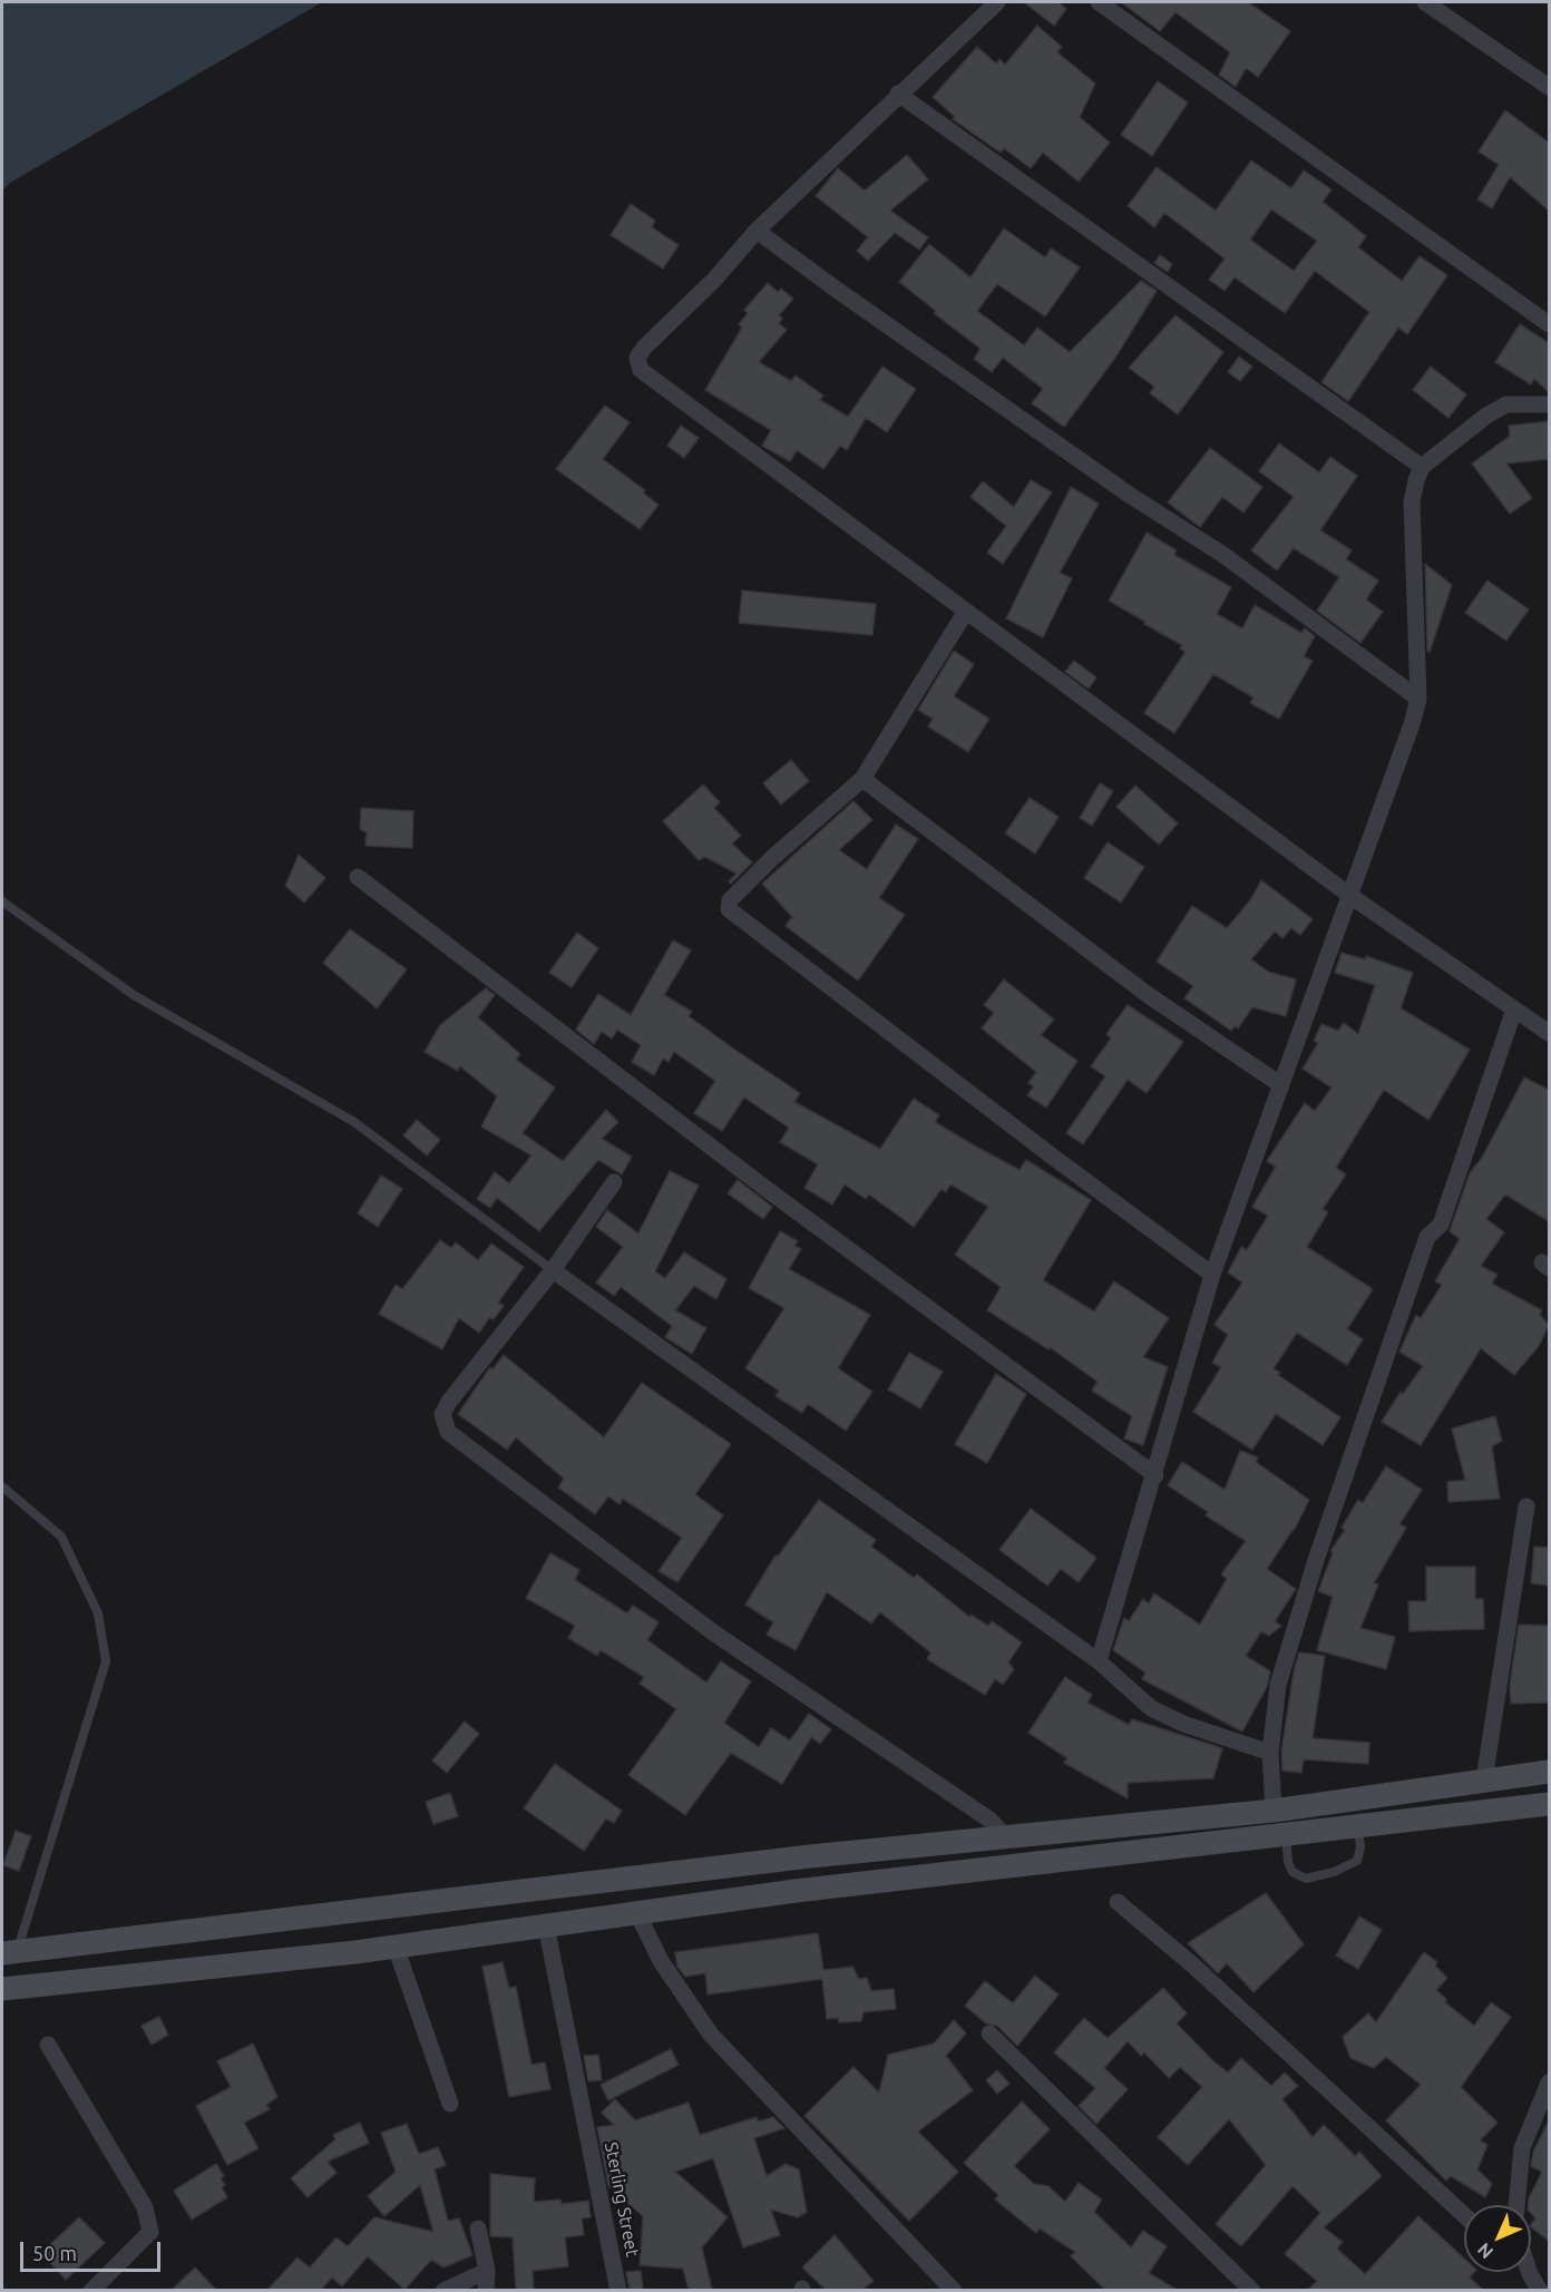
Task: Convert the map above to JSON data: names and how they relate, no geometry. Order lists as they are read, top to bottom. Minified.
{"streets":{"street":["Sterling Street"]},"scale_bar":"50 m","north":"bottom left"}
